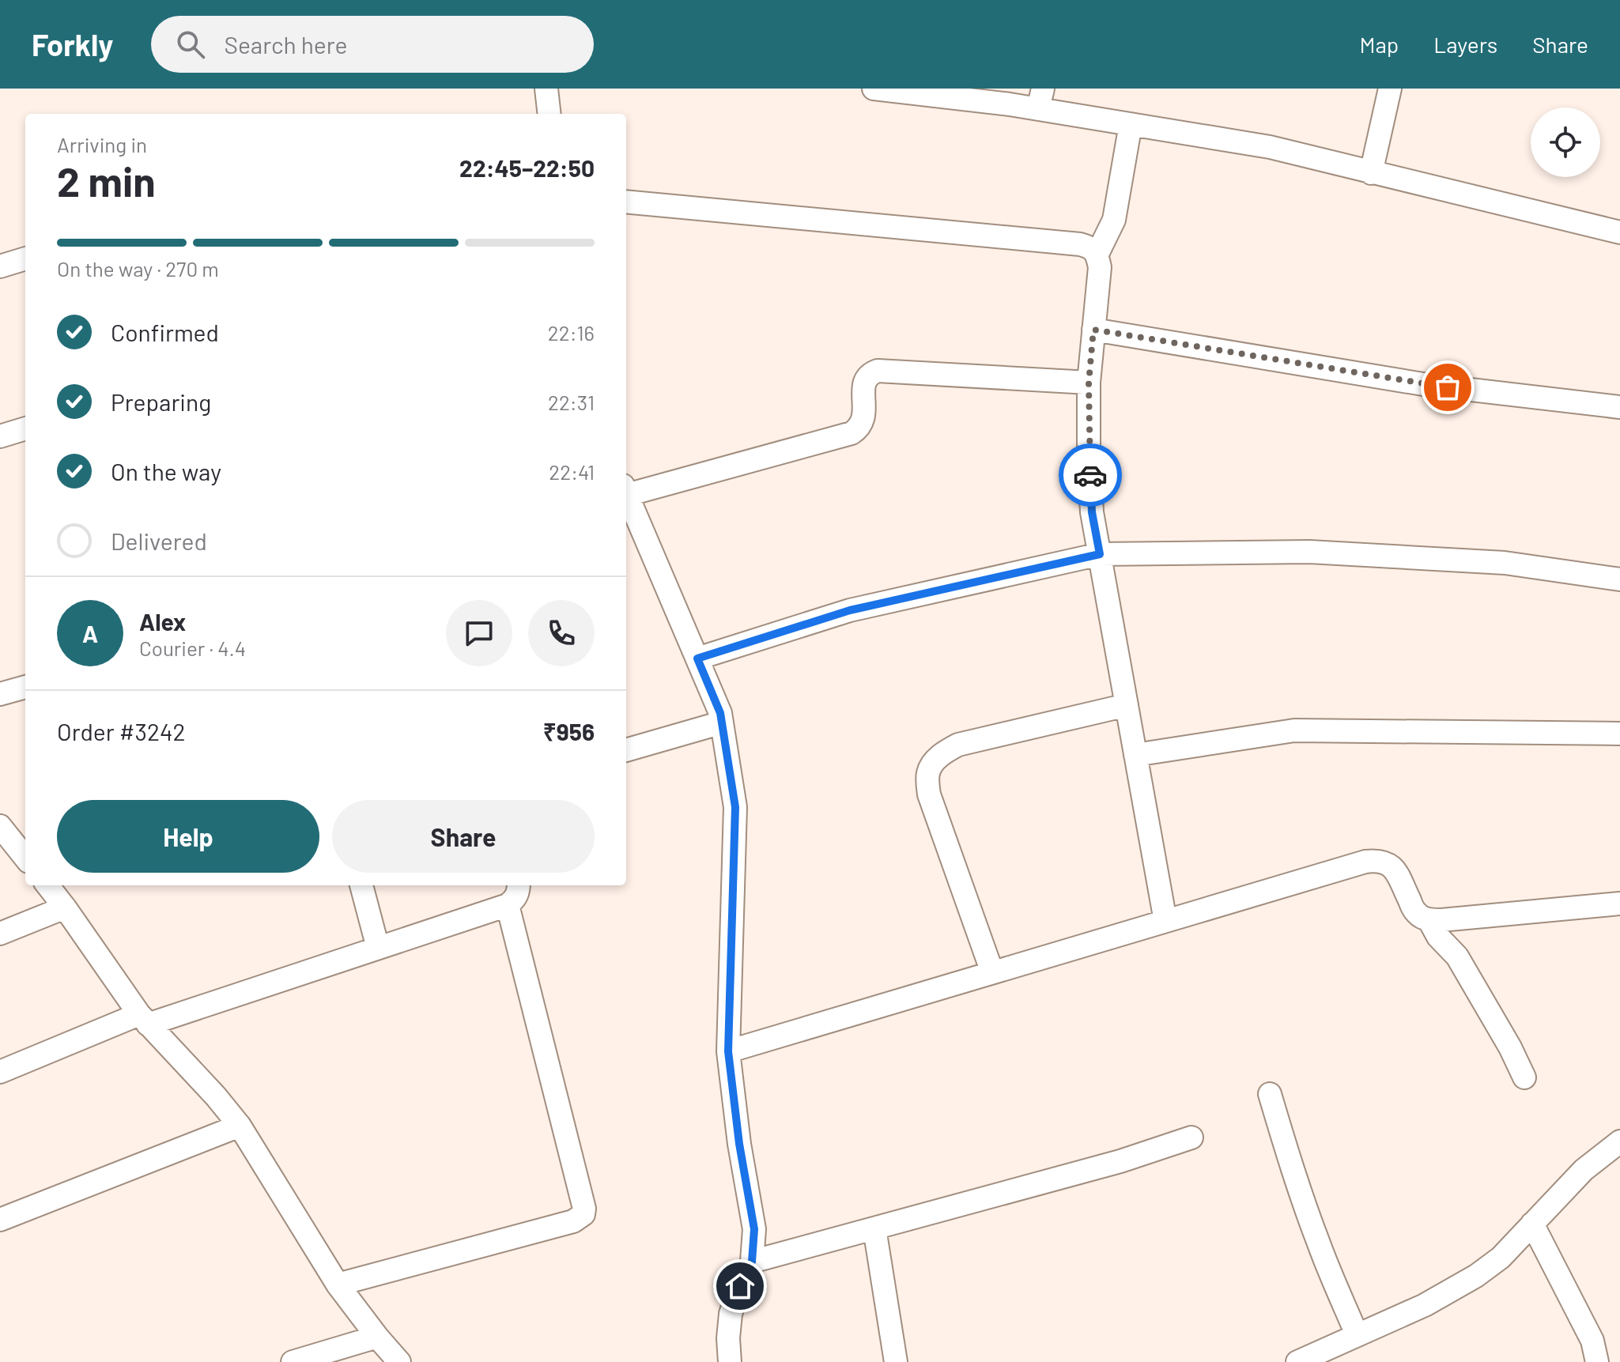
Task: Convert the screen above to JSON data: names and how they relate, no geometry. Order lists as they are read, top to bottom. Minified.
{"page":{"header":"Forkly","search":"Search here","nav":["Map","Layers","Share"],"heading":["2 min","Arriving in","22:45–22:50"],"panel":["Alex","Courier · 4.4","Order #3242","₹956"],"bar":"On the way · 270 m","list":[["Confirmed","22:16"],["Preparing","22:31"],["On the way","22:41"],"Delivered"],"round":"A","buttons":["Help","Share"]}}
